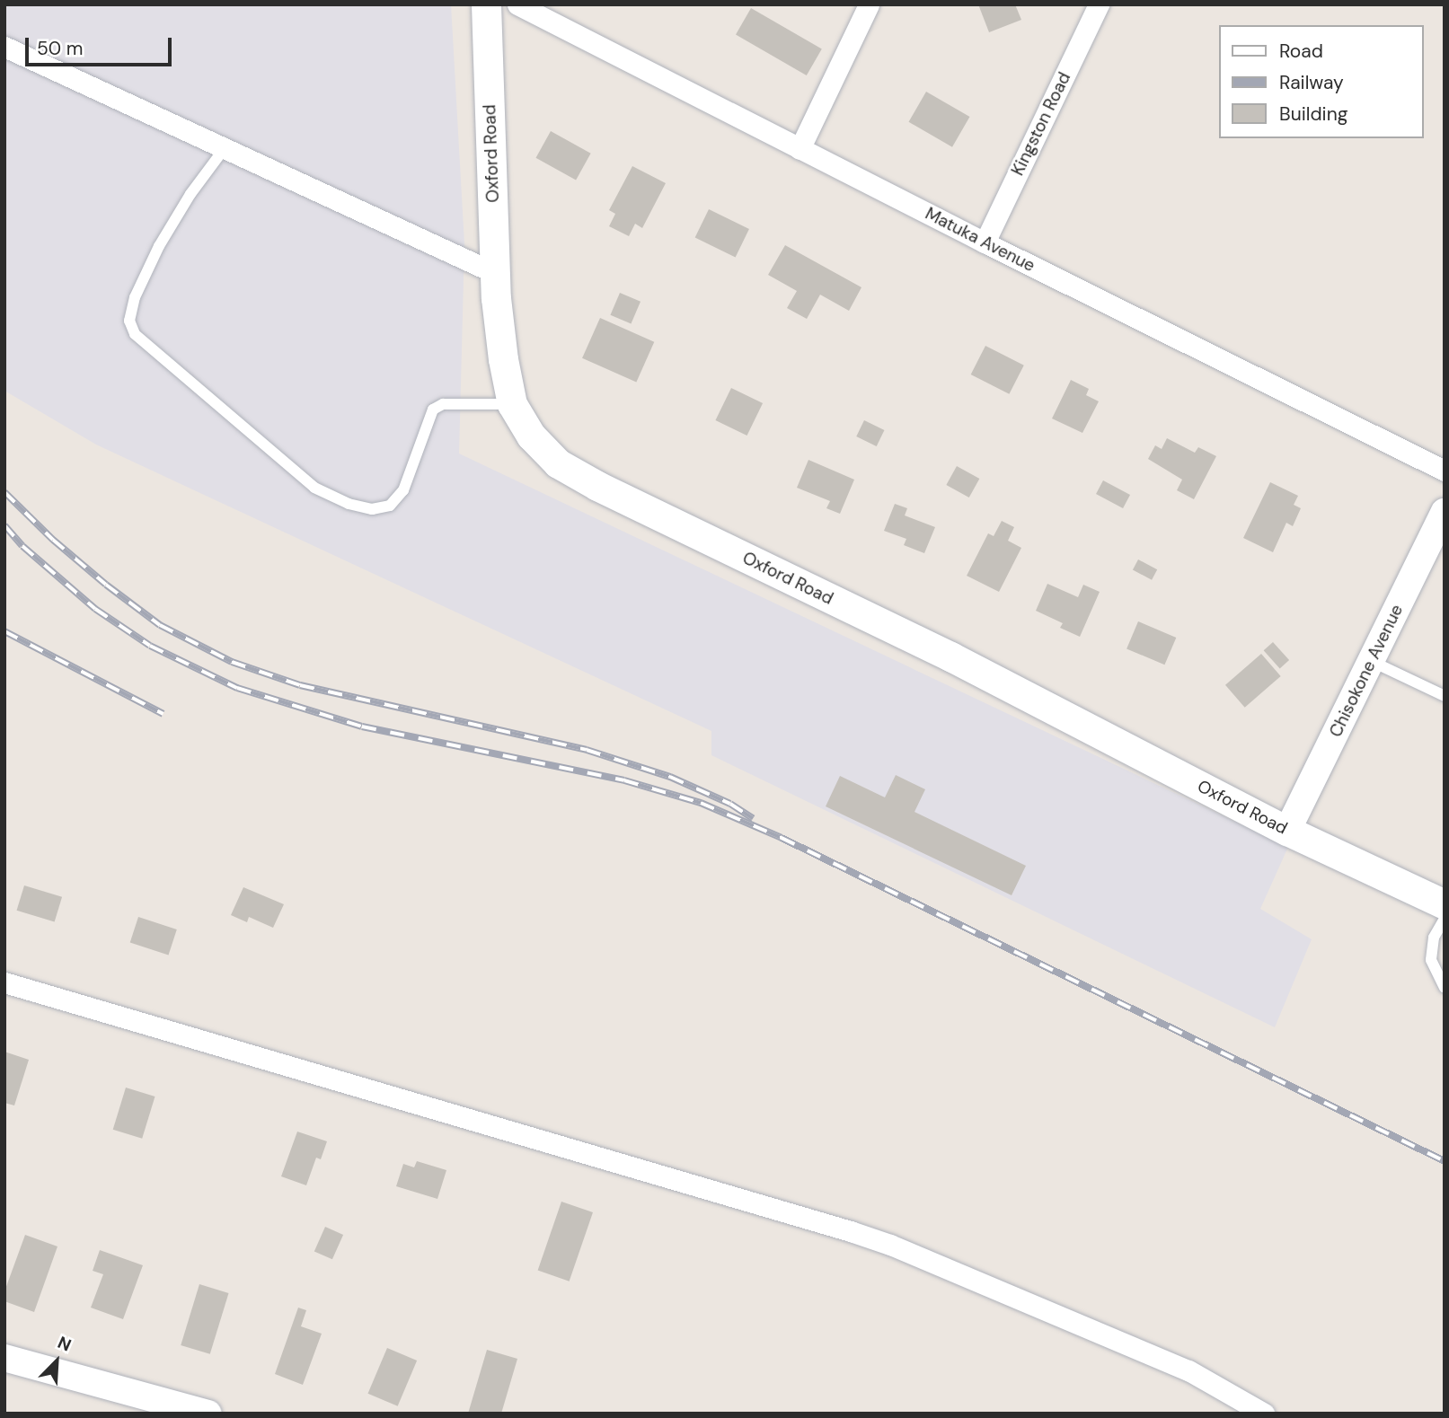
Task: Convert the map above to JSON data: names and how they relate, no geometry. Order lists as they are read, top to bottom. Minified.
{"streets":{"main road":["Oxford Road"],"street":["Kingston Road","Matuka Avenue","Chisokone Avenue"]},"crossings":[["Kingston Road","Matuka Avenue"],["Oxford Road","Chisokone Avenue"]],"legend":["Road","Railway","Building"],"scale_bar":"50 m","north":"top right"}
